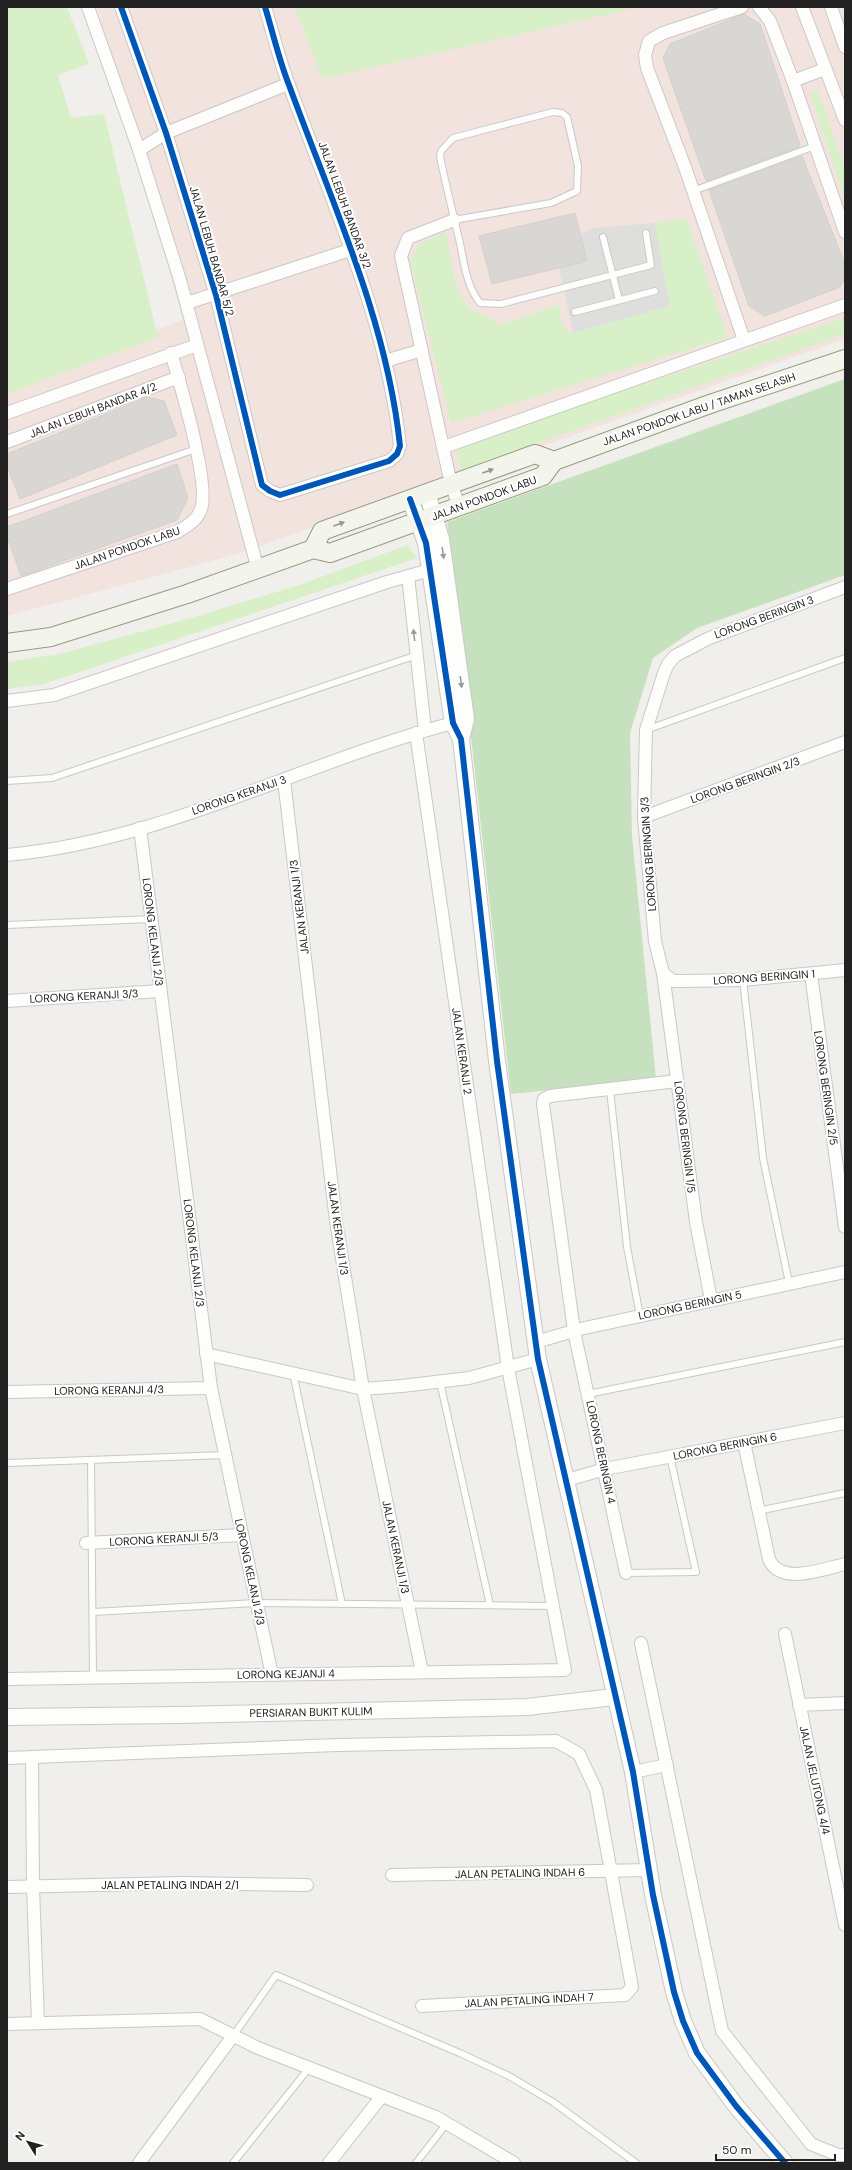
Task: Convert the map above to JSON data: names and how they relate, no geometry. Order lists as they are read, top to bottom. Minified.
{"streets":{"main road":["JALAN PONDOK LABU / TAMAN SELASIH","JALAN PONDOK LABU"],"street":["JALAN LEBUH BANDAR 3/2","JALAN LEBUH BANDAR 5/2","JALAN LEBUH BANDAR 4/2","LORONG BERINGIN 3","LORONG BERINGIN 2/3","LORONG KERANJI 3","LORONG BERINGIN 3/3","JALAN KERANJI 1/3","LORONG KELANJI 2/3","LORONG BERINGIN 1","LORONG KERANJI 3/3","JALAN KERANJI 2","LORONG BERINGIN 2/5","LORONG BERINGIN 1/5","LORONG BERINGIN 5","LORONG KERANJI 4/3","LORONG BERINGIN 6","LORONG BERINGIN 4","LORONG KERANJI 5/3","LORONG KEJANJI 4","PERSIARAN BUKIT KULIM","JALAN JELUTONG 4/4","JALAN PETALING INDAH 6","JALAN PETALING INDAH 2/1","JALAN PETALING INDAH 7"]},"crossings":[["JALAN LEBUH BANDAR 3/2","JALAN LEBUH BANDAR 5/2"],["JALAN PONDOK LABU / TAMAN SELASIH","JALAN PONDOK LABU"],["JALAN LEBUH BANDAR 4/2","JALAN PONDOK LABU"],["LORONG BERINGIN 3","LORONG BERINGIN 3/3"],["LORONG BERINGIN 2/3","LORONG BERINGIN 3/3"],["LORONG KERANJI 3","JALAN KERANJI 1/3"],["LORONG KERANJI 3","LORONG KELANJI 2/3"],["LORONG KERANJI 3","JALAN KERANJI 2"],["LORONG BERINGIN 3/3","LORONG BERINGIN 1"],["LORONG BERINGIN 3/3","LORONG BERINGIN 1/5"],["JALAN KERANJI 1/3","LORONG KEJANJI 4"],["LORONG KELANJI 2/3","LORONG KERANJI 3/3"],["LORONG KELANJI 2/3","LORONG KERANJI 4/3"],["LORONG KELANJI 2/3","LORONG KERANJI 5/3"],["LORONG KELANJI 2/3","LORONG KEJANJI 4"],["LORONG BERINGIN 1","LORONG BERINGIN 2/5"],["LORONG BERINGIN 1","LORONG BERINGIN 1/5"],["JALAN KERANJI 2","LORONG KEJANJI 4"],["LORONG BERINGIN 1/5","LORONG BERINGIN 5"],["LORONG BERINGIN 1/5","LORONG BERINGIN 4"],["LORONG BERINGIN 5","LORONG BERINGIN 4"],["LORONG BERINGIN 6","LORONG BERINGIN 4"],["JALAN PETALING INDAH 6","JALAN PETALING INDAH 7"]],"scale_bar":"50 m","north":"top left"}
